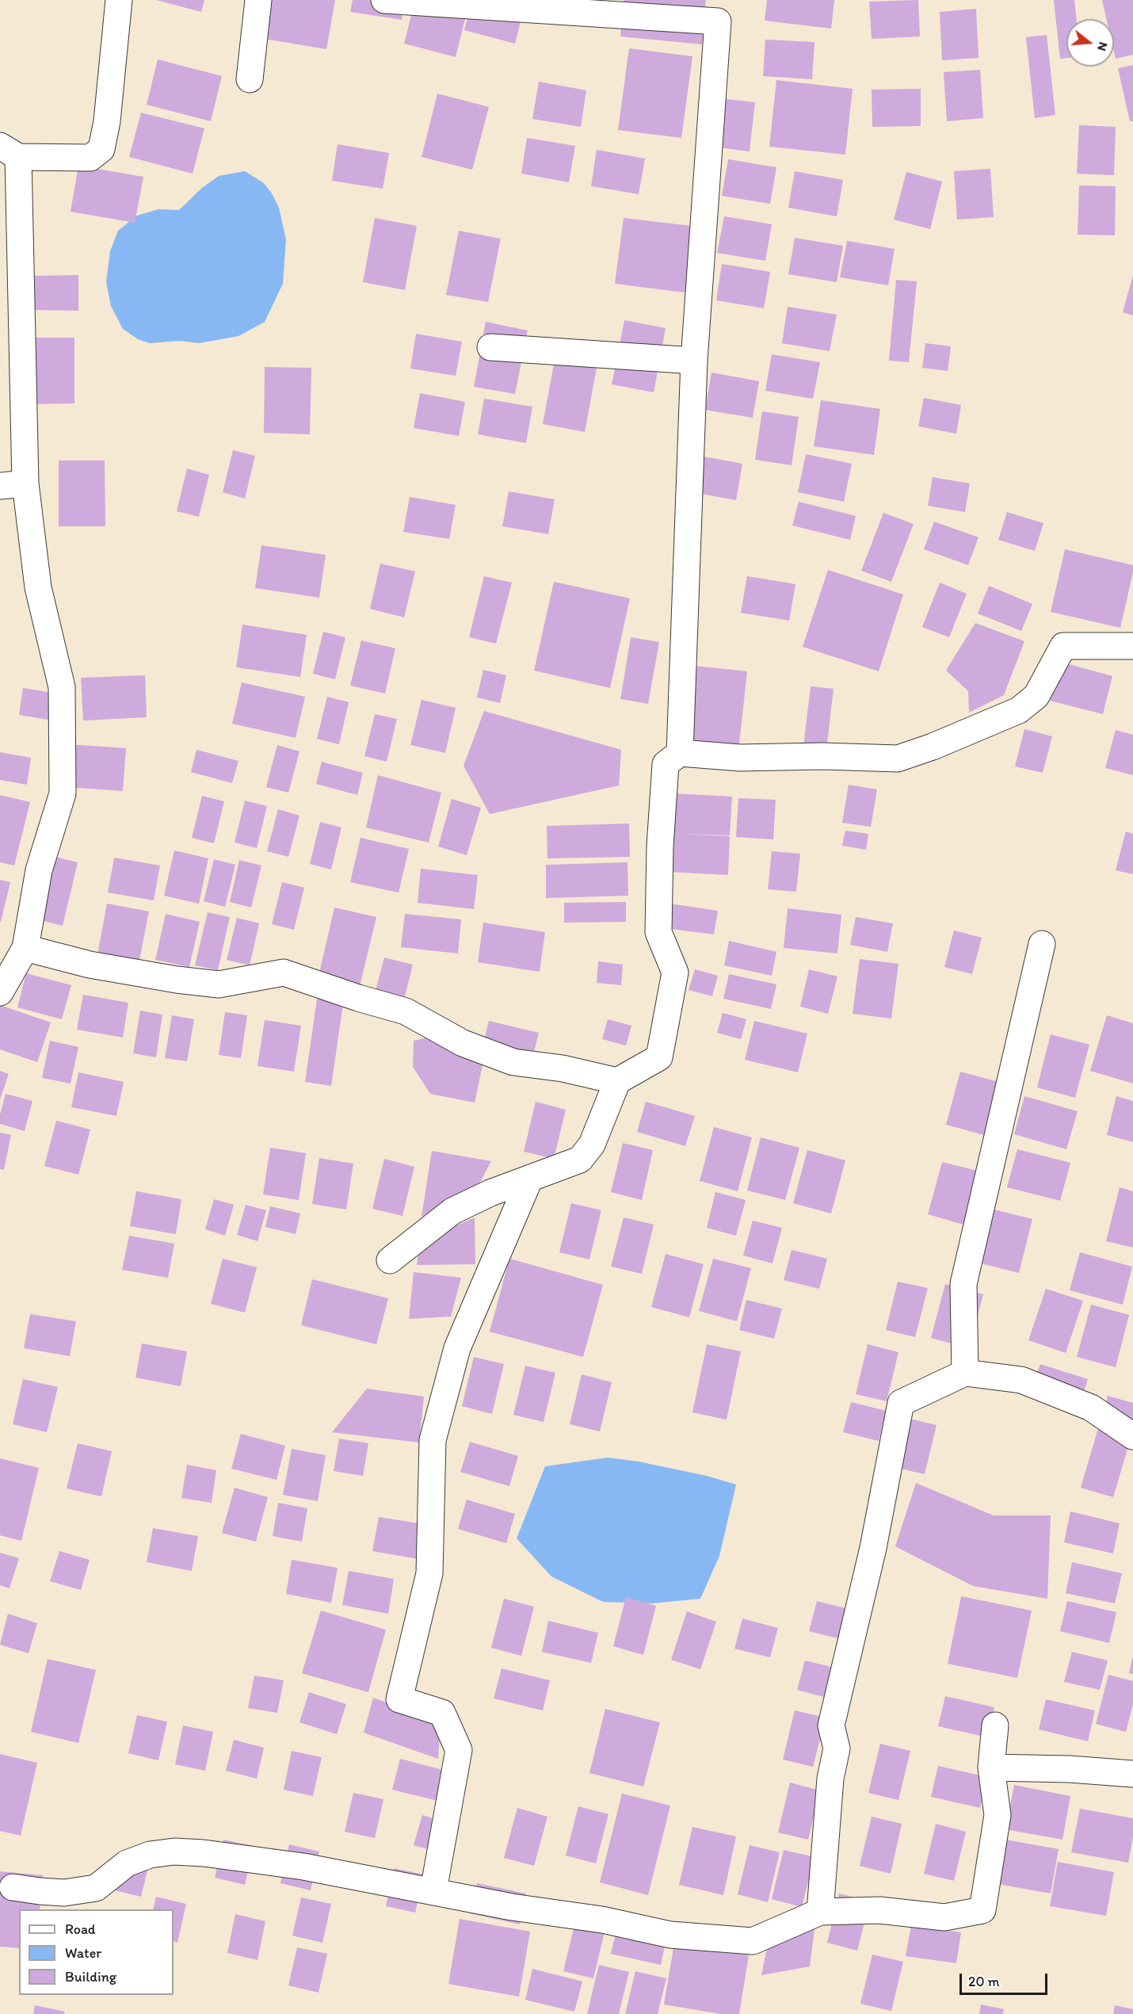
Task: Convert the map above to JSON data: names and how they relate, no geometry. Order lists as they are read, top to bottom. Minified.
{"legend":["Road","Water","Building"],"scale_bar":"20 m","north":"right"}
